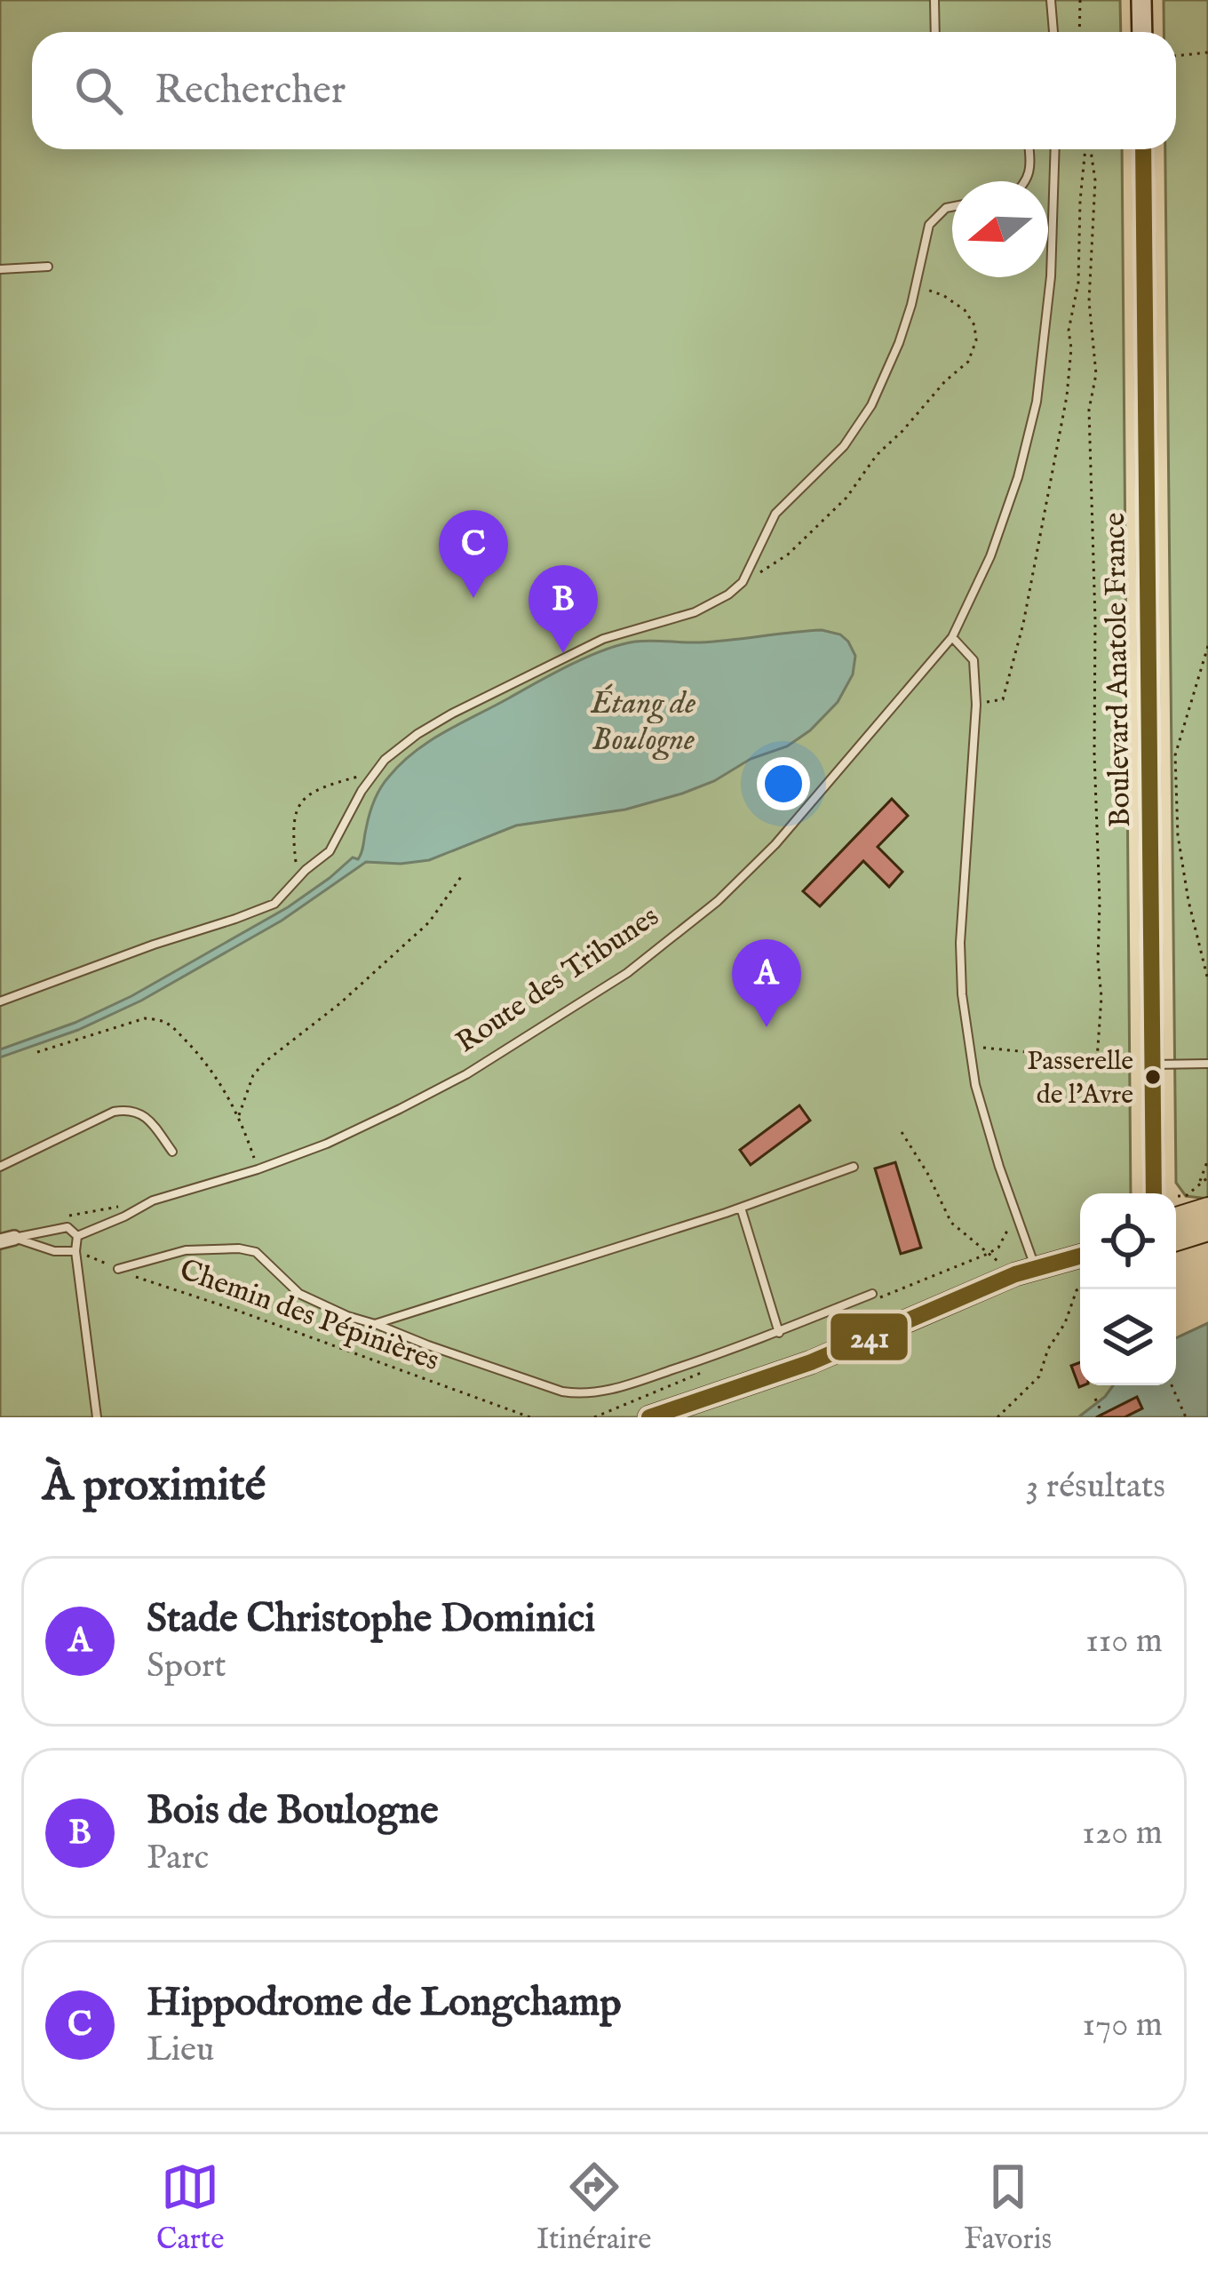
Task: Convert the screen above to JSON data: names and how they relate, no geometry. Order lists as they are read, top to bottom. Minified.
{"streets":{"main road":["Boulevard Anatole France"],"lane":["Route des Tribunes"],"path":["Chemin des Pépinières"]},"crossings":[["Route des Tribunes","Chemin des Pépinières"]],"water":["Étang de Boulogne"],"places":["Passerelle de l'Avre"],"lines":["transit line 241"],"north":"left","page":{"search":"Rechercher","pins":["C","B","A"],"heading":["À proximité","3 résultats"],"list":[{"mark":"A","name":"Stade Christophe Dominici","note":"Sport","value":"110 m"},{"mark":"B","name":"Bois de Boulogne","note":"Parc","value":"120 m"},{"mark":"C","name":"Hippodrome de Longchamp","note":"Lieu","value":"170 m"}],"nav":["Carte","Itinéraire","Favoris"]}}
